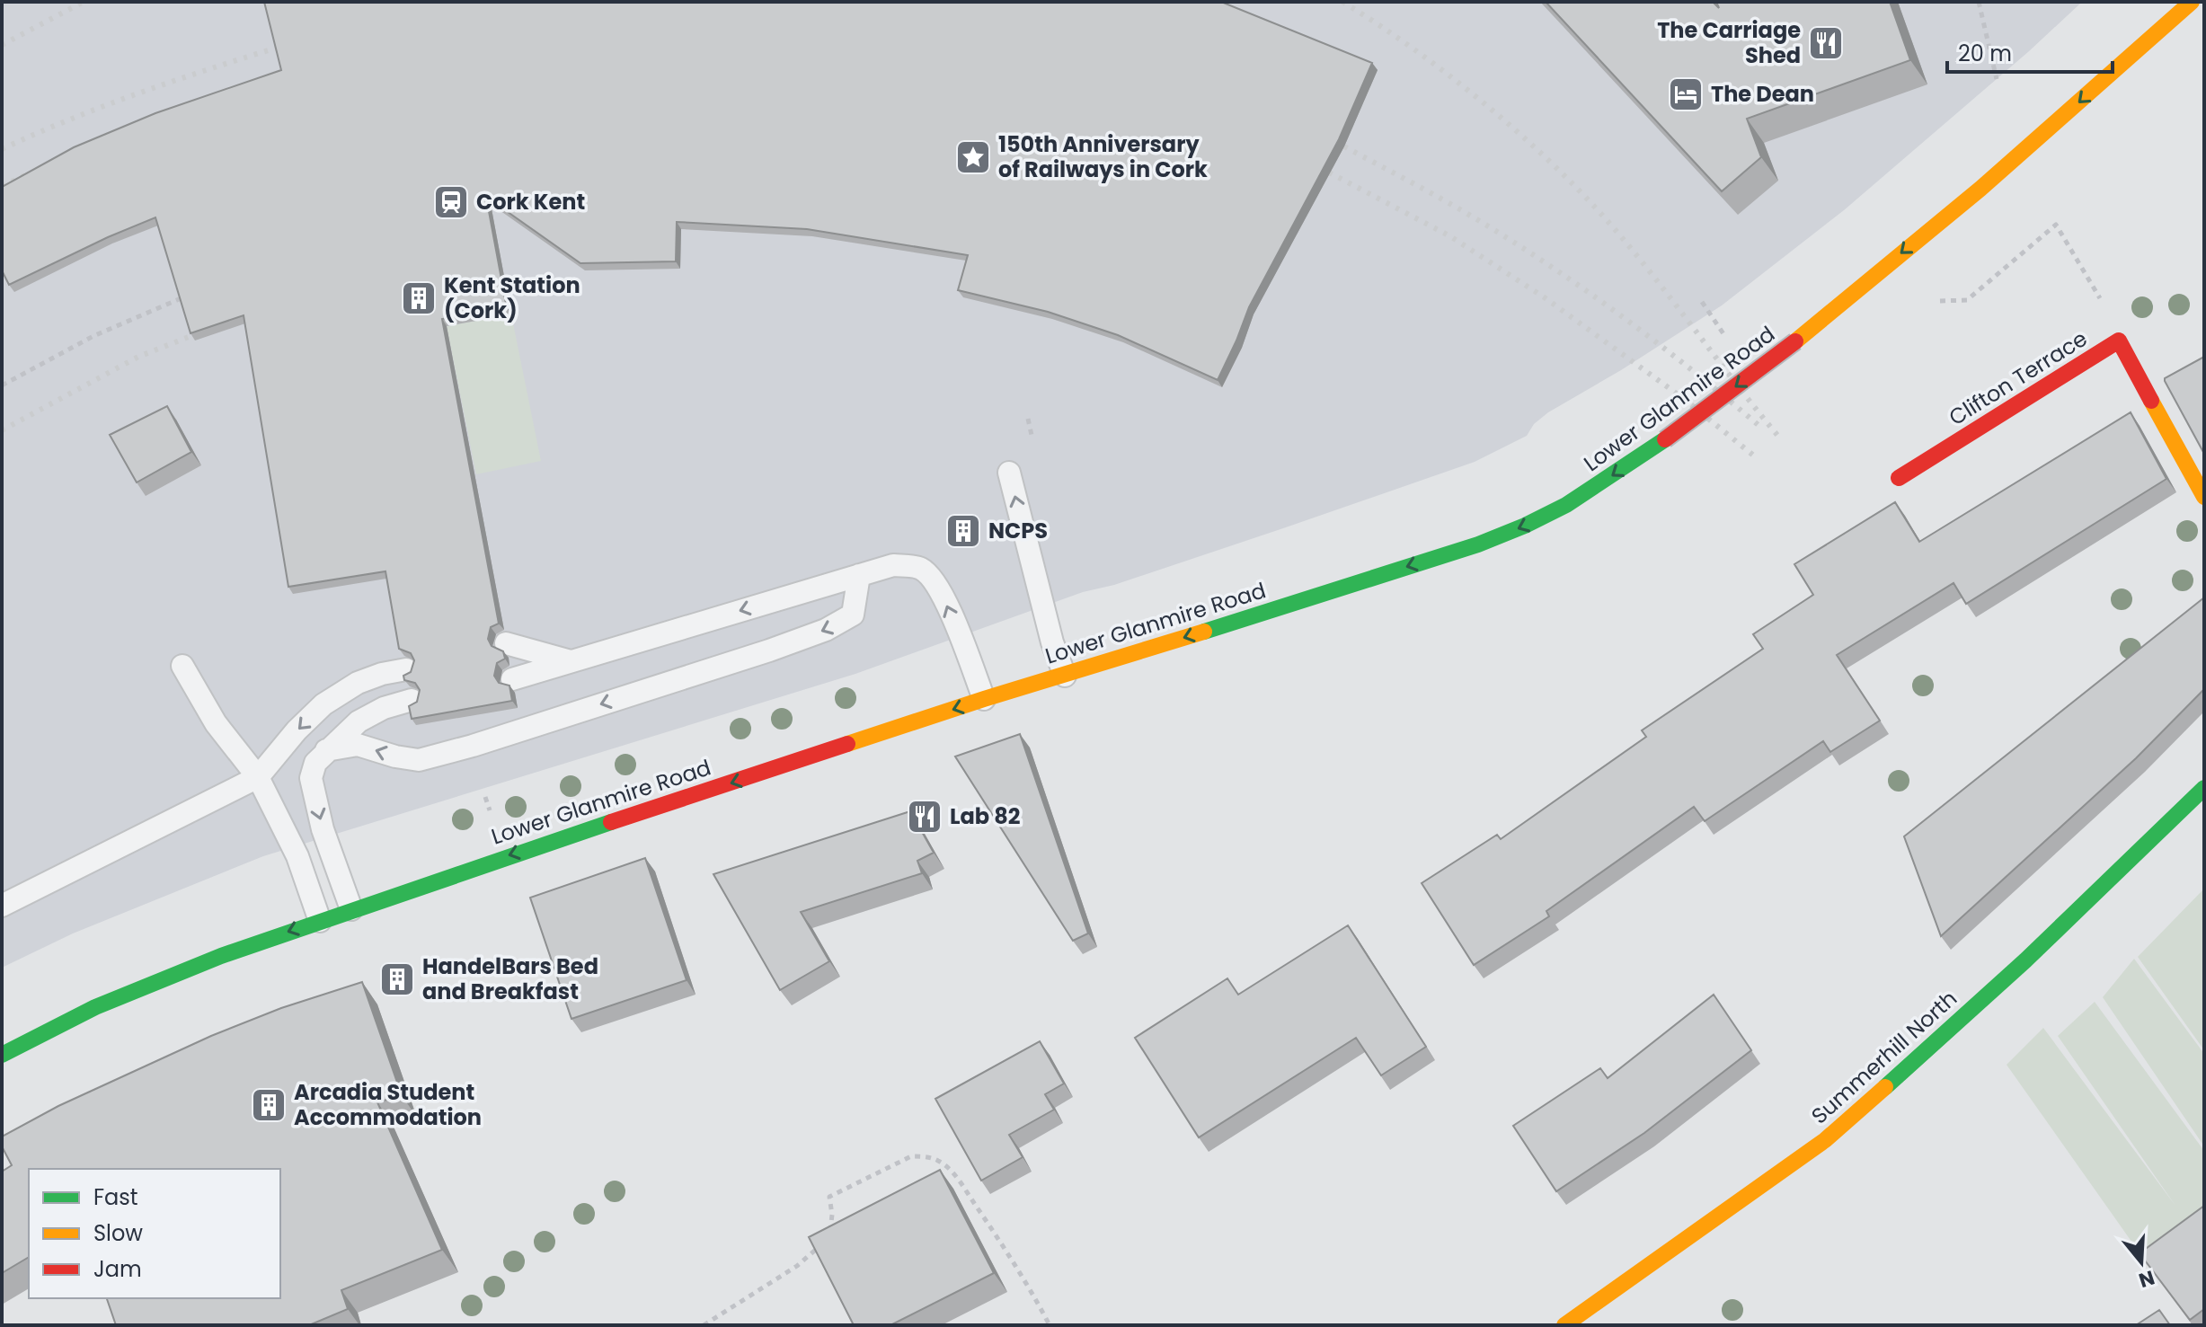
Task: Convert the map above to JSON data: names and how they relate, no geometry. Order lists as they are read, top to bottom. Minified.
{"streets":{"main road":["Clifton Terrace","Lower Glanmire Road","Summerhill North"]},"one_way":["Lower Glanmire Road"],"places":{"restaurant":["The Carriage Shed","Lab 82"],"hotel":["The Dean"],"place":["150th Anniversary of Railways in Cork"],"station":["Cork Kent"],"building":["Kent Station (Cork)","NCPS","HandelBars Bed and Breakfast","Arcadia Student Accommodation"]},"legend":["Fast","Slow","Jam"],"scale_bar":"20 m","north":"bottom"}
